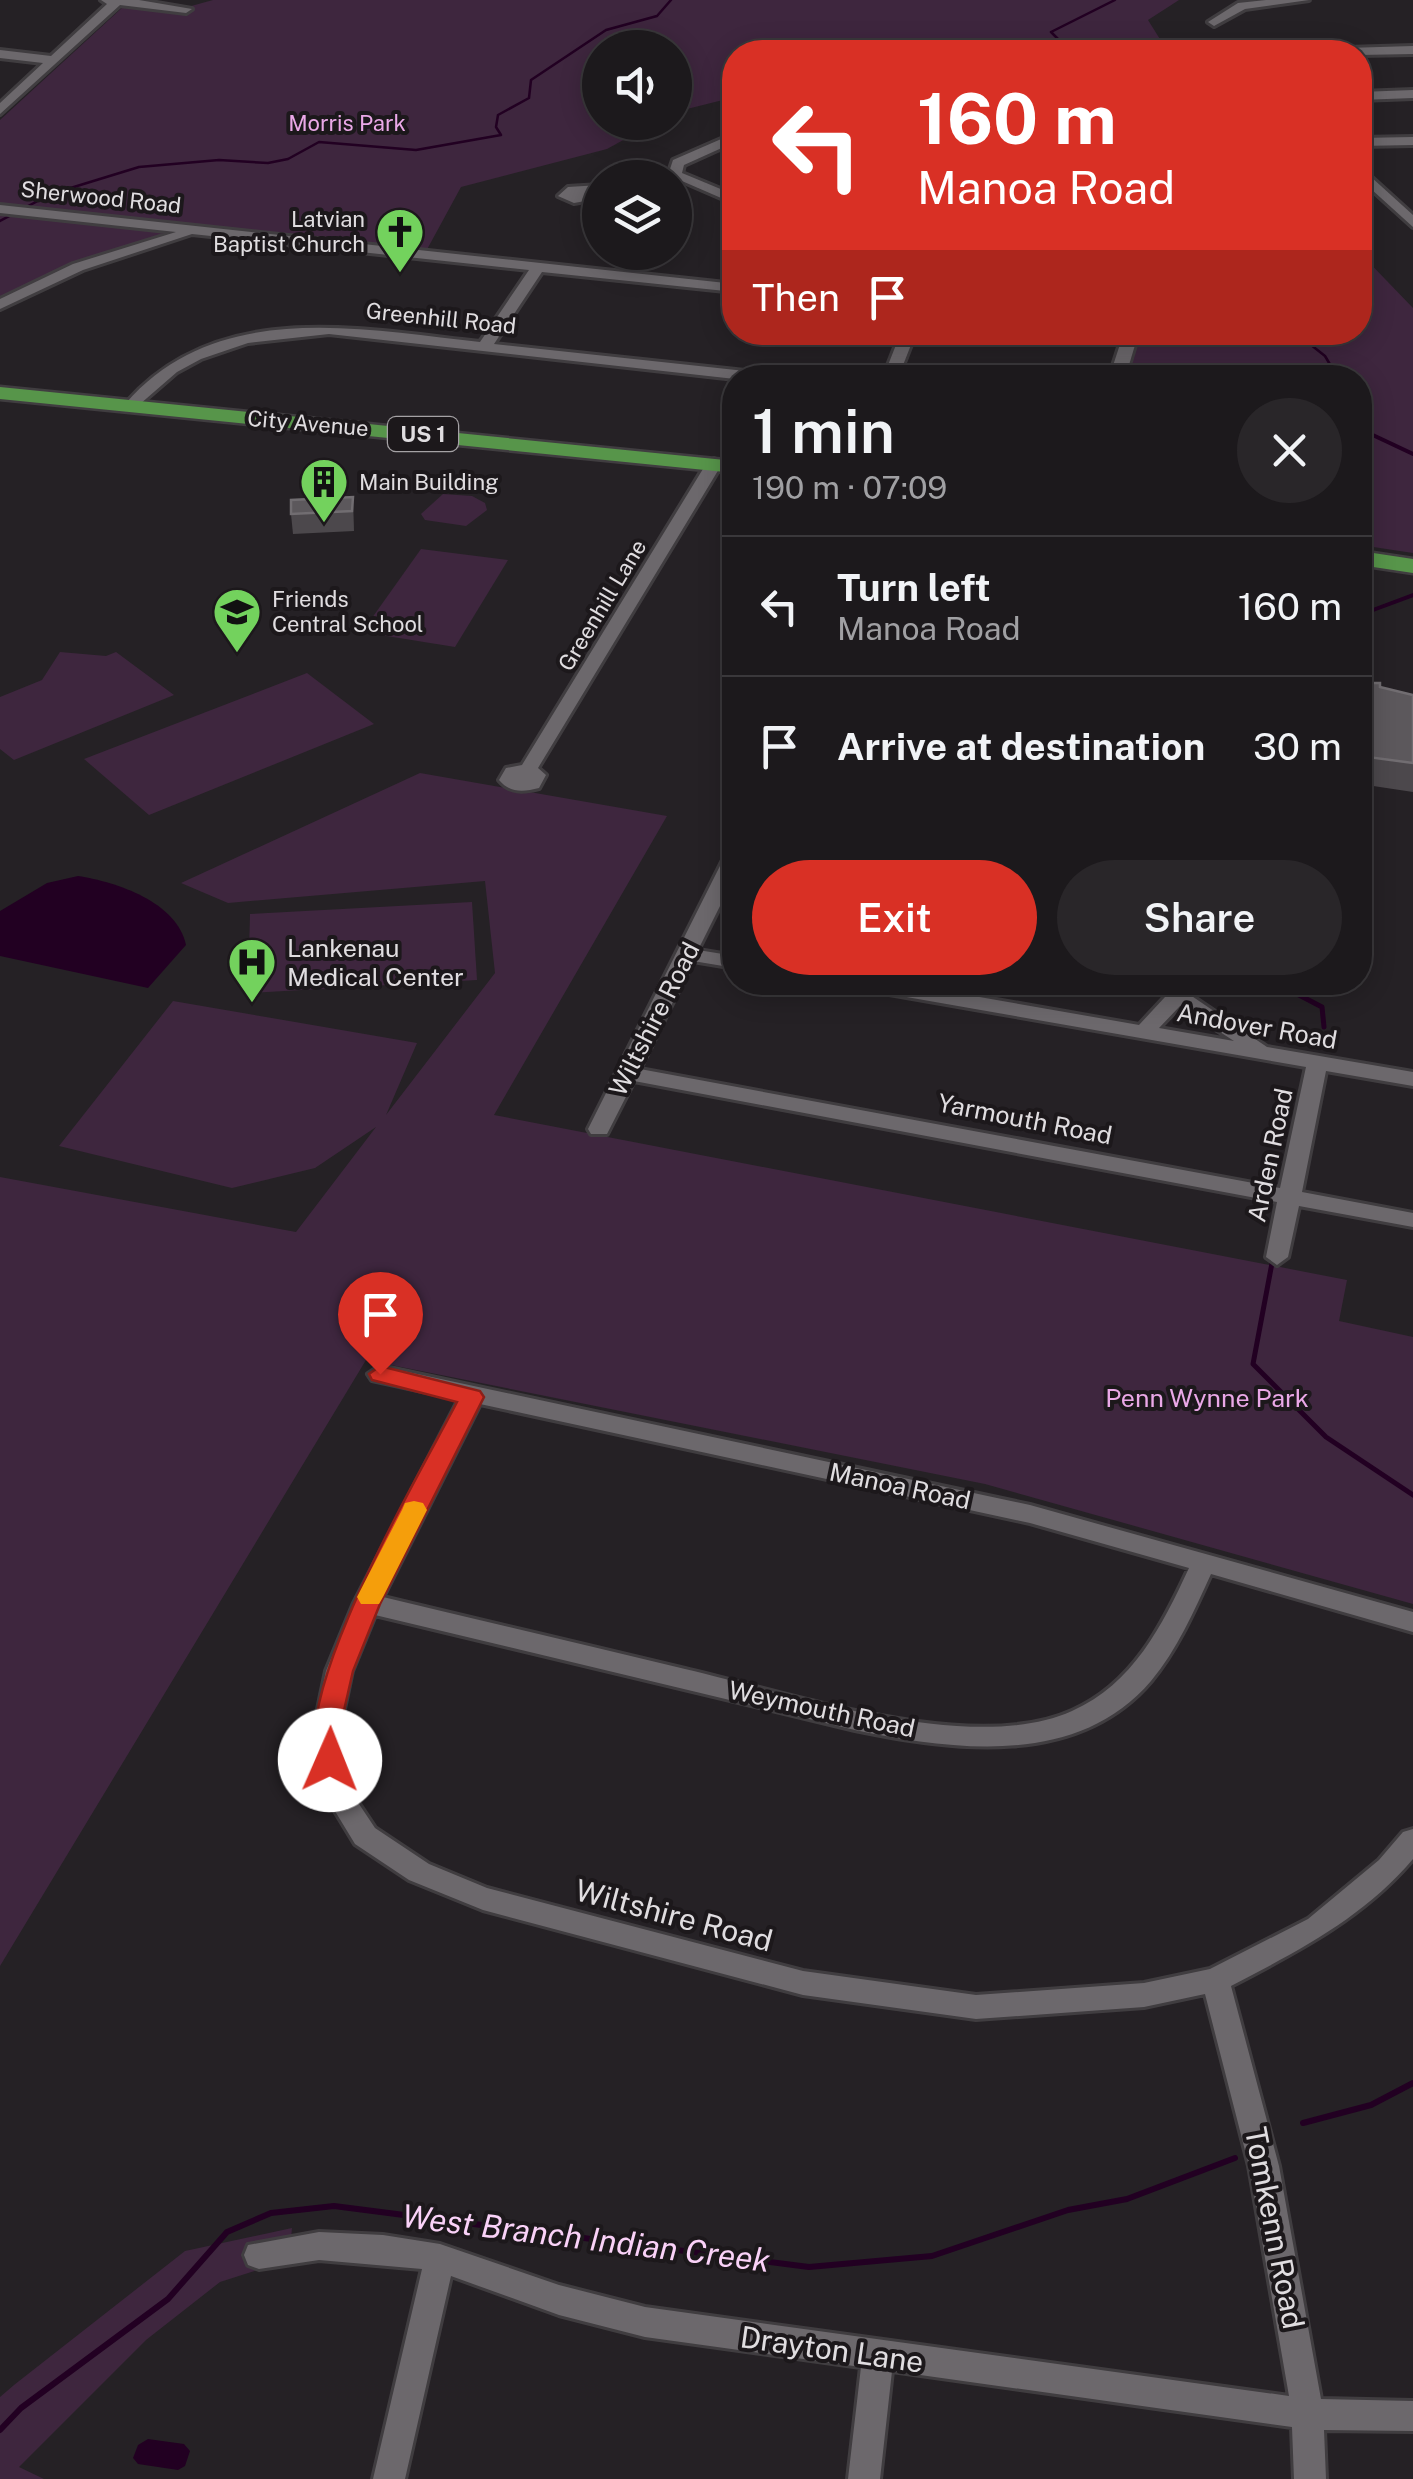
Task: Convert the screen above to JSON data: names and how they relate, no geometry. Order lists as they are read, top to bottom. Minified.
{"streets":{"highway":["City Avenue","US 1"],"street":["Sherwood Road","Greenhill Road","Greenhill Lane","Wiltshire Road","Andover Road","Yarmouth Road","Arden Road","Manoa Road","Weymouth Road","Tomkenn Road","Drayton Lane"]},"crossings":[["Greenhill Road","City Avenue"],["Wiltshire Road","Yarmouth Road"],["Wiltshire Road","Manoa Road"],["Wiltshire Road","Weymouth Road"],["Wiltshire Road","Tomkenn Road"],["Andover Road","Arden Road"],["Yarmouth Road","Arden Road"],["Manoa Road","Weymouth Road"],["Tomkenn Road","Drayton Lane"]],"water":["West Branch Indian Creek"],"parks":["Morris Park","Penn Wynne Park"],"places":{"church":["Latvian Baptist Church"],"building":["Main Building"],"school or university":["Friends Central School"],"hospital":["Lankenau Medical Center"]},"page":{"turn":["160 m","Manoa Road"],"then":"Then","heading":["1 min","190 m · 07:09"],"list":[{"name":"Turn left","note":"Manoa Road","value":"160 m"},{"name":"Arrive at destination","value":"30 m"}],"buttons":["Exit","Share"]}}
